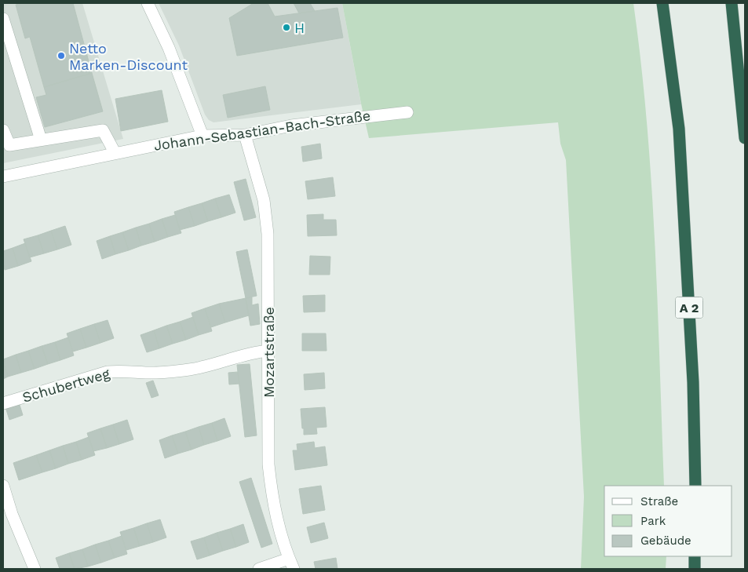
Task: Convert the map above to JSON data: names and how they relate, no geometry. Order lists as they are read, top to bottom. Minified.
{"streets":{"highway":["A 2"],"street":["Johann-Sebastian-Bach-Straße","Mozartstraße","Schubertweg"]},"crossings":[["Johann-Sebastian-Bach-Straße","Mozartstraße"],["Mozartstraße","Schubertweg"]],"places":["H","Netto Marken-Discount"],"legend":["Straße","Park","Gebäude"]}
